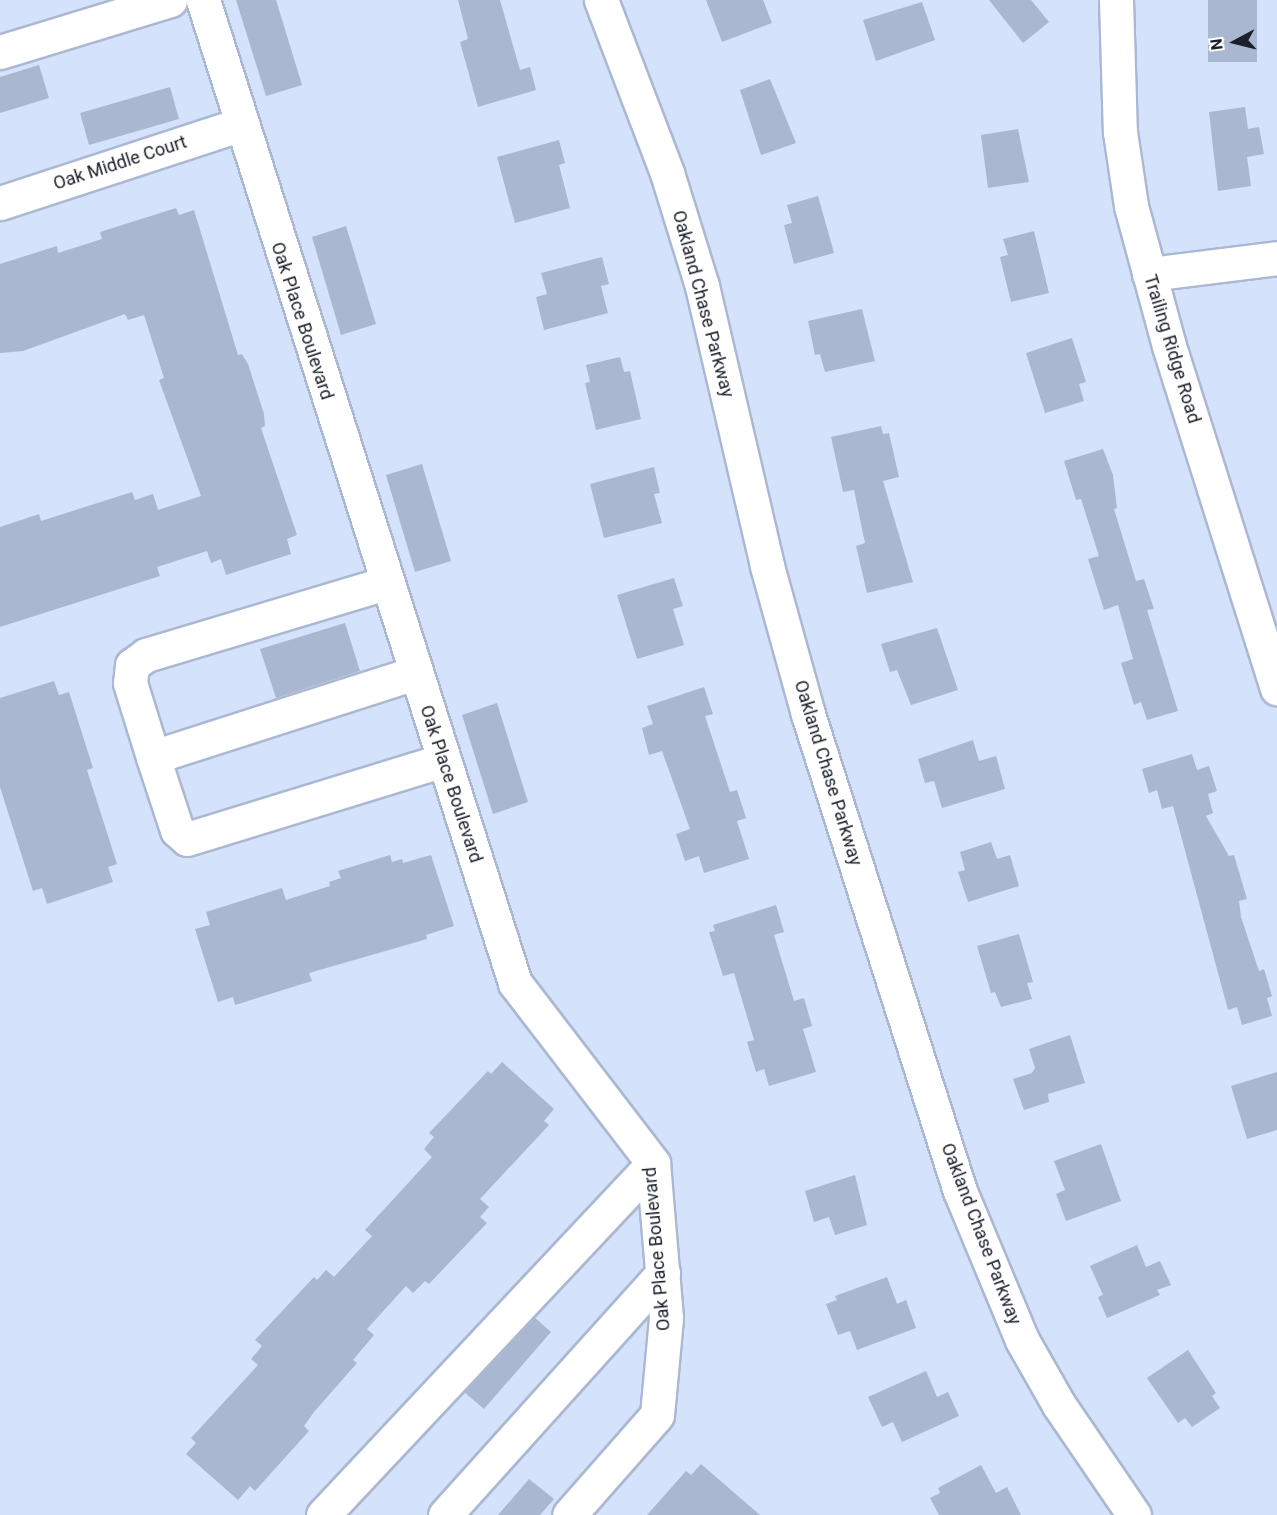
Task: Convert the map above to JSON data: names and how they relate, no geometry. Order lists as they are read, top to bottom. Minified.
{"streets":{"street":["Oak Middle Court","Oakland Chase Parkway","Oak Place Boulevard","Trailing Ridge Road"]},"crossings":[["Oak Middle Court","Oak Place Boulevard"]],"north":"left"}
